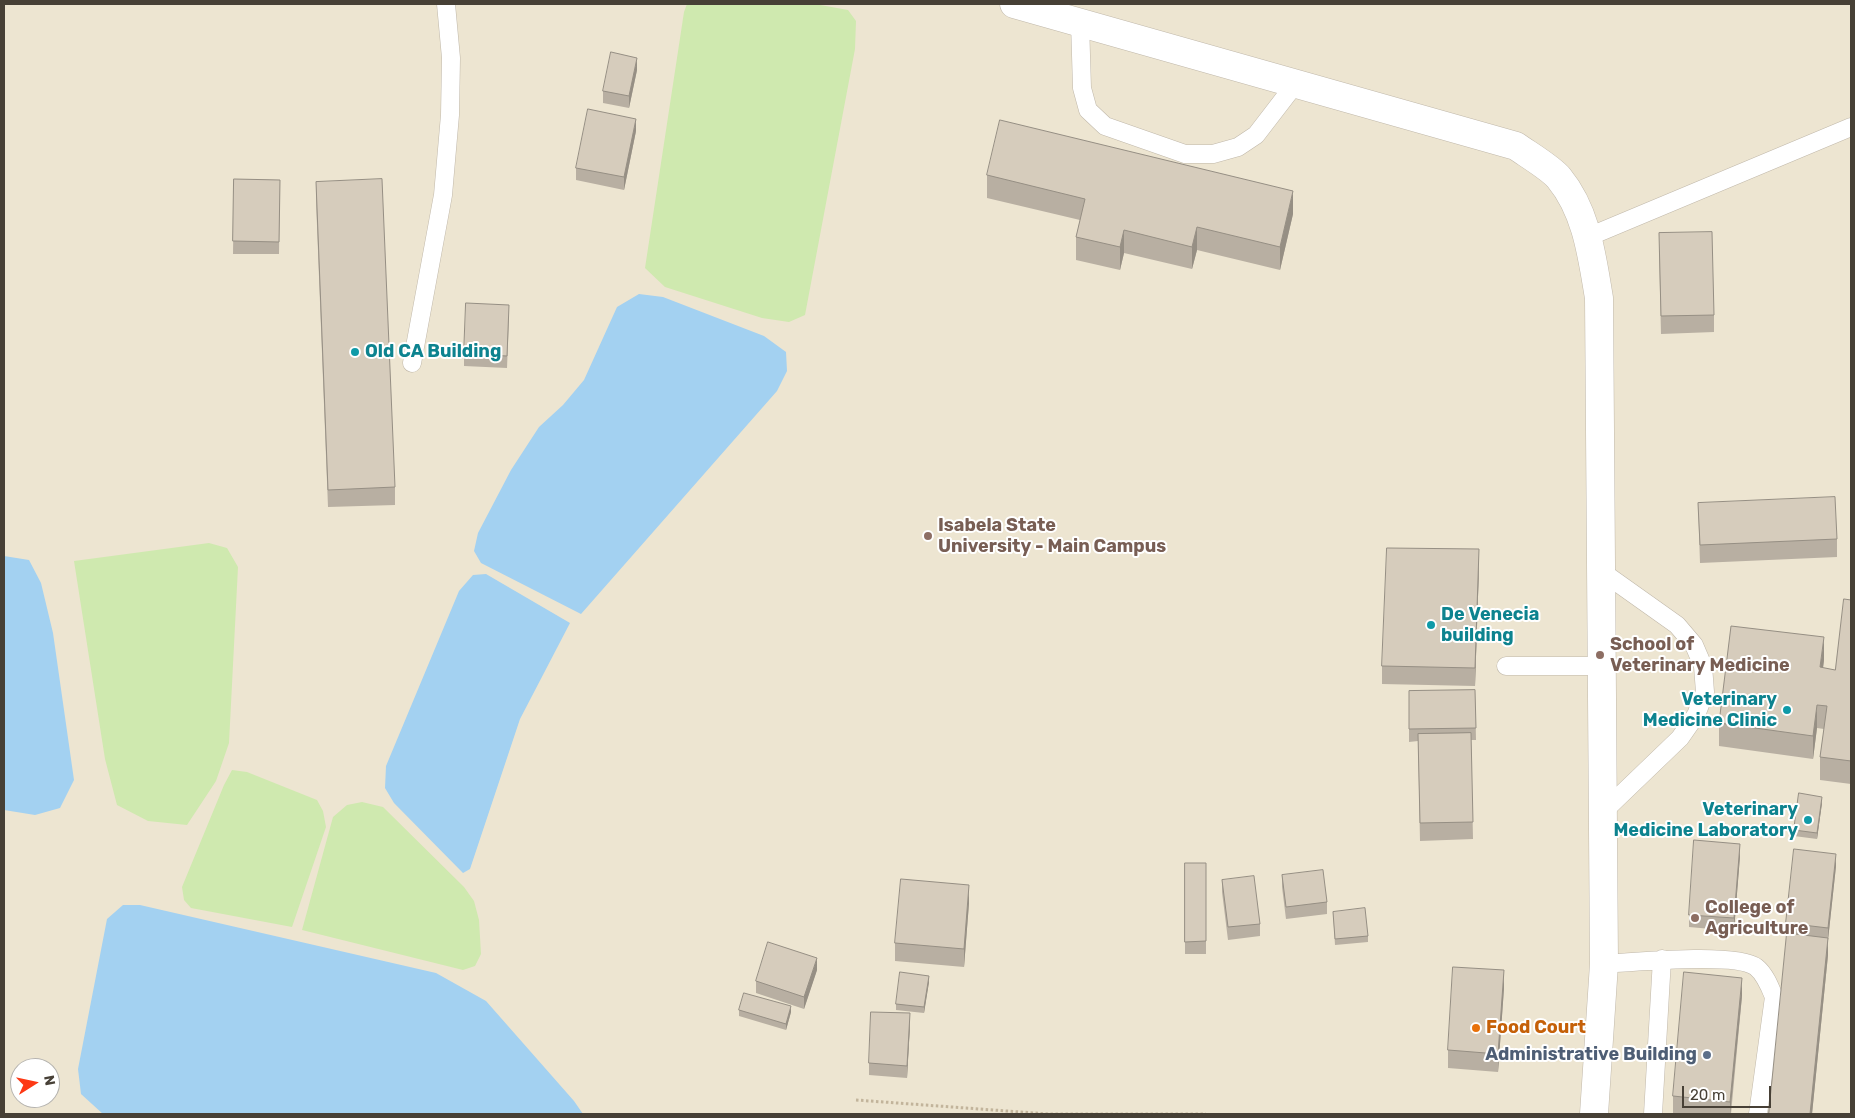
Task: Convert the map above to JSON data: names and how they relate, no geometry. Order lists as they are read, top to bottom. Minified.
{"places":["Old CA Building","Isabela State University - Main Campus","De Venecia building","School of Veterinary Medicine","Veterinary Medicine Clinic","Veterinary Medicine Laboratory","College of Agriculture","Food Court","Administrative Building"],"scale_bar":"20 m","north":"right"}
